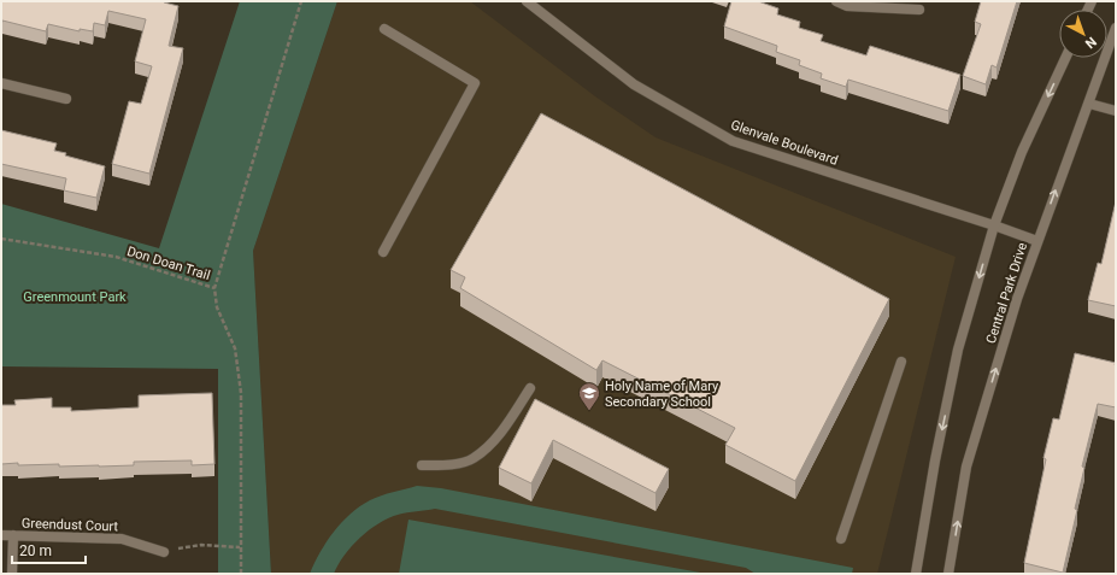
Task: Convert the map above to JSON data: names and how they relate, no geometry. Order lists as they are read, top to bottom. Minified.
{"streets":{"street":["Glenvale Boulevard","Central Park Drive","Greendust Court"],"path":["Don Doan Trail"]},"crossings":[["Glenvale Boulevard","Central Park Drive"]],"parks":["Greenmount Park"],"places":{"school or university":["Holy Name of Mary Secondary School"]},"scale_bar":"20 m","north":"bottom right"}
